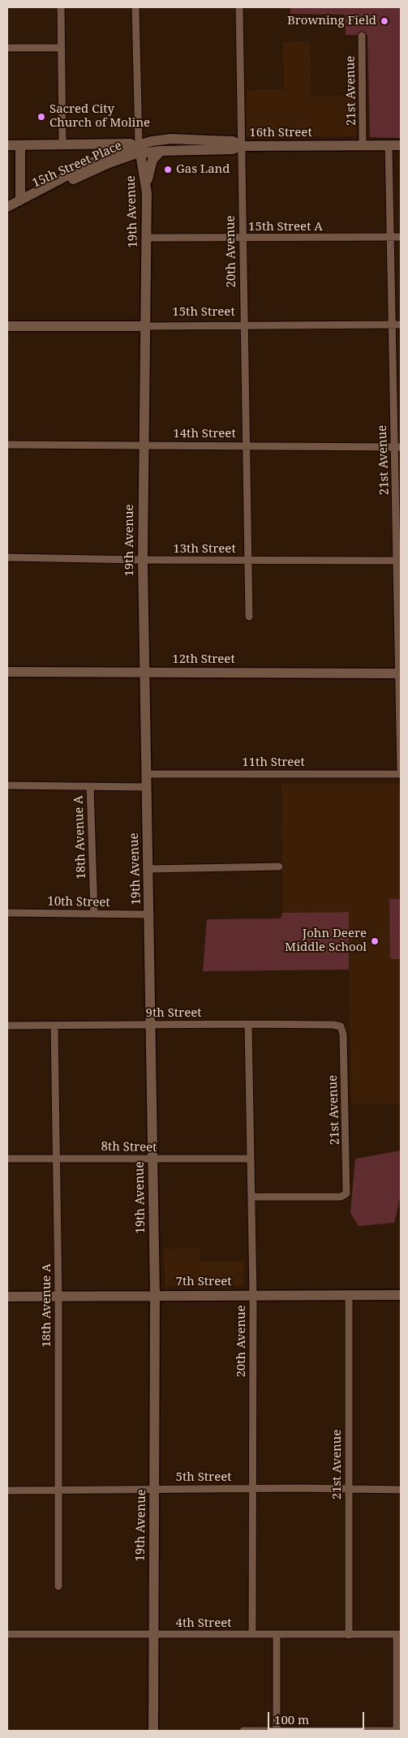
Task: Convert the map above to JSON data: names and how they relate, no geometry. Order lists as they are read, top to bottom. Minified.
{"streets":{"street":["21st Avenue","16th Street","15th Street Place","19th Avenue","15th Street A","20th Avenue","15th Street","14th Street","13th Street","12th Street","11th Street","18th Avenue A","10th Street","9th Street","8th Street","7th Street","5th Street","4th Street"]},"crossings":[["21st Avenue","16th Street"],["21st Avenue","15th Street A"],["21st Avenue","20th Avenue"],["21st Avenue","15th Street"],["21st Avenue","14th Street"],["21st Avenue","13th Street"],["21st Avenue","12th Street"],["21st Avenue","11th Street"],["21st Avenue","9th Street"],["21st Avenue","7th Street"],["21st Avenue","5th Street"],["21st Avenue","4th Street"],["16th Street","15th Street Place"],["16th Street","19th Avenue"],["16th Street","20th Avenue"],["15th Street Place","19th Avenue"],["15th Street Place","20th Avenue"],["19th Avenue","15th Street A"],["19th Avenue","15th Street"],["19th Avenue","14th Street"],["19th Avenue","13th Street"],["19th Avenue","12th Street"],["19th Avenue","11th Street"],["19th Avenue","10th Street"],["19th Avenue","9th Street"],["19th Avenue","8th Street"],["19th Avenue","7th Street"],["19th Avenue","5th Street"],["19th Avenue","4th Street"],["15th Street A","20th Avenue"],["20th Avenue","15th Street"],["20th Avenue","14th Street"],["20th Avenue","13th Street"],["20th Avenue","9th Street"],["20th Avenue","8th Street"],["20th Avenue","7th Street"],["20th Avenue","5th Street"],["20th Avenue","4th Street"],["18th Avenue A","10th Street"],["18th Avenue A","9th Street"],["18th Avenue A","8th Street"],["18th Avenue A","7th Street"],["18th Avenue A","5th Street"]],"places":["Browning Field","Sacred City Church of Moline","Gas Land","John Deere Middle School"],"scale_bar":"100 m"}
